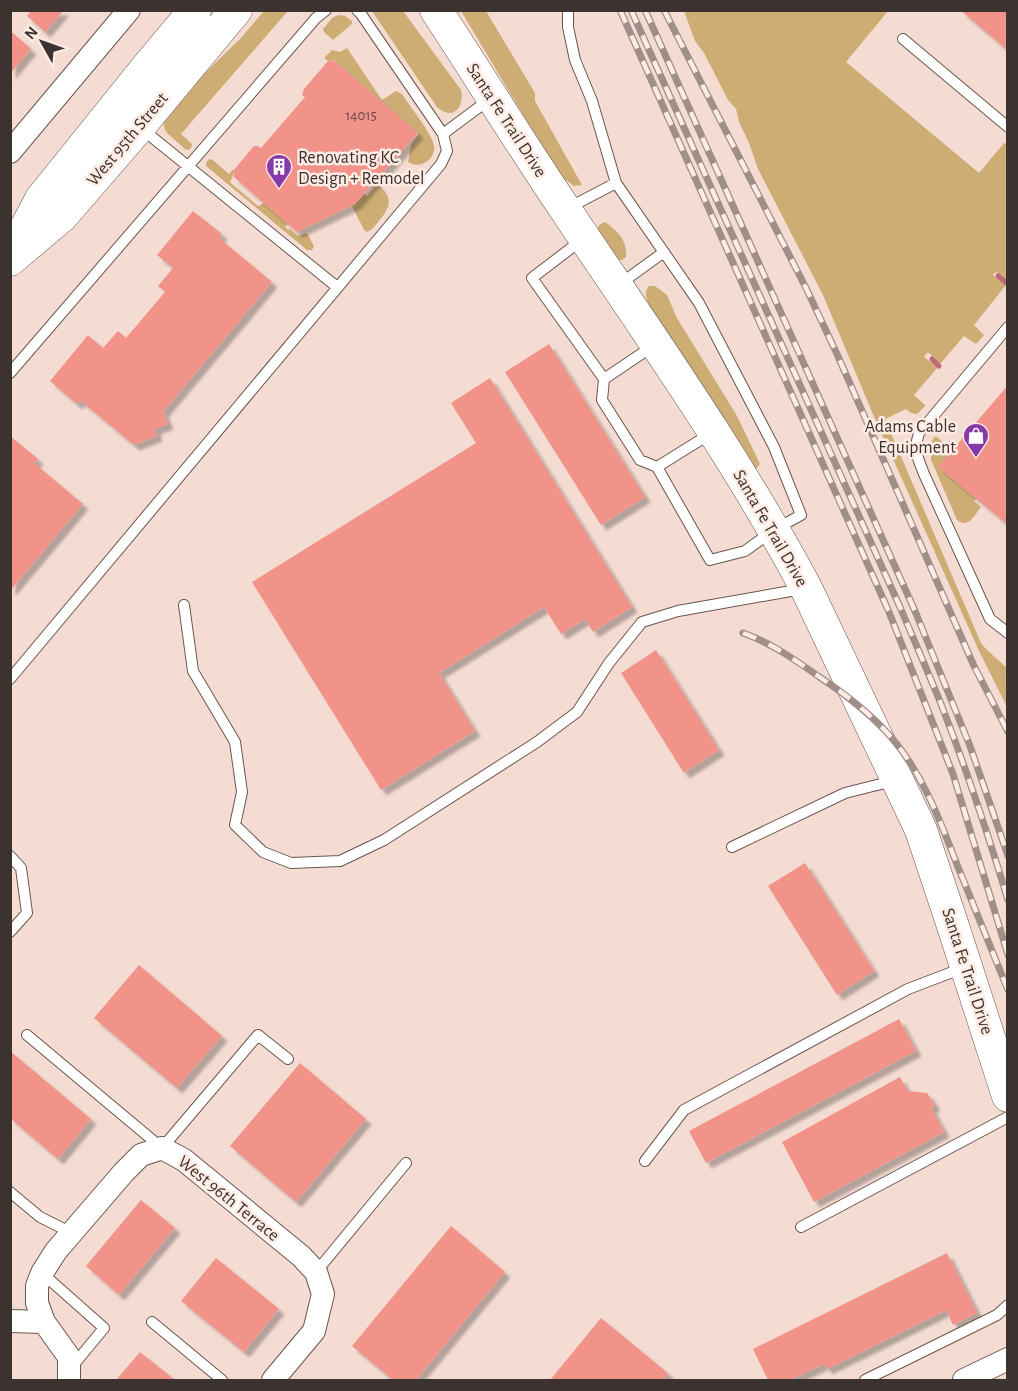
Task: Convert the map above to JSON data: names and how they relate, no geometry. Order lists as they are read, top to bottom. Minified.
{"streets":{"main road":["Santa Fe Trail Drive","West 95th Street"],"street":["West 96th Terrace"]},"places":{"building":["Renovating KC Design + Remodel"],"shop":["Adams Cable Equipment"]},"house_numbers":["14015"],"north":"top left"}
